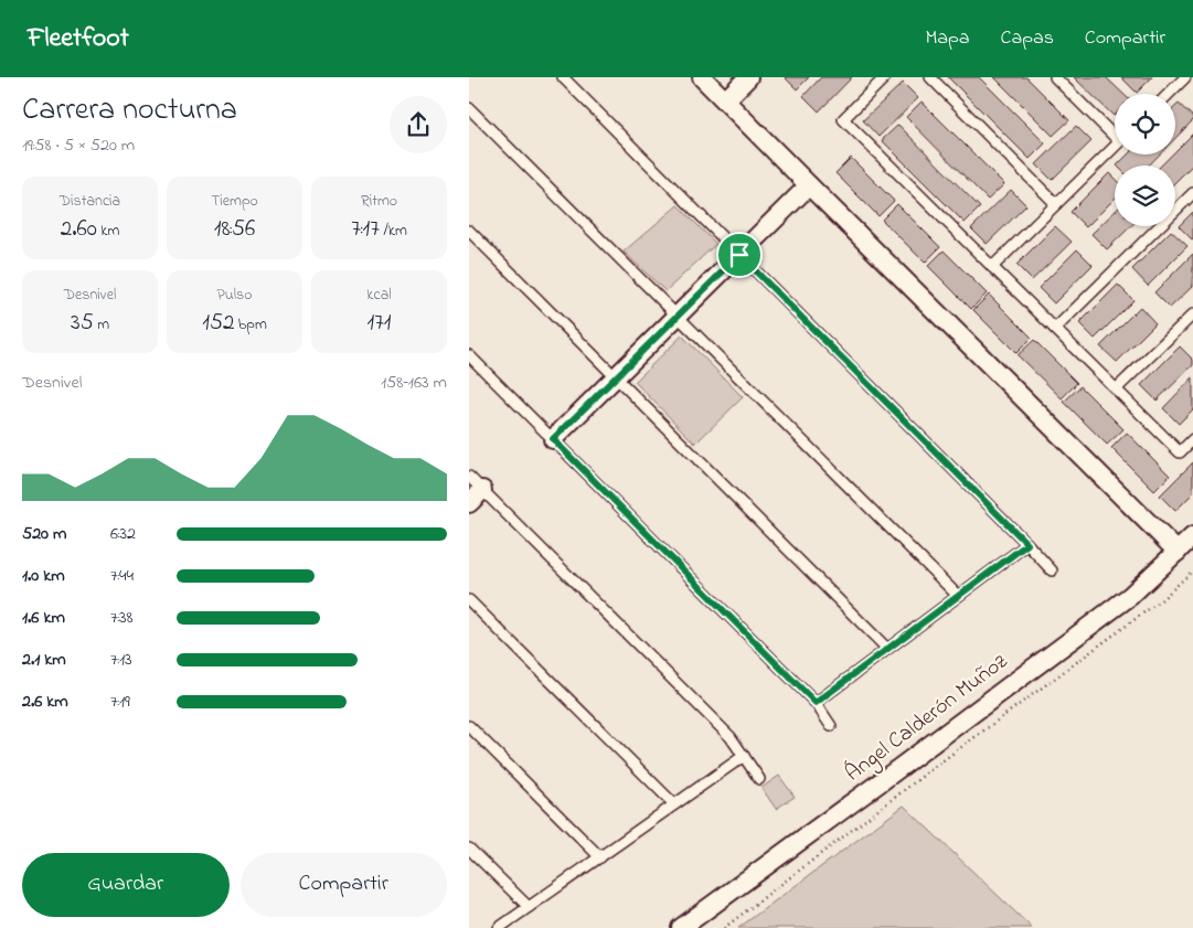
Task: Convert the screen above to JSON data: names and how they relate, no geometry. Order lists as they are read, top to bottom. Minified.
{"streets":{"street":["Ángel Calderón Muñoz"]},"page":{"header":"Fleetfoot","nav":["Mapa","Capas","Compartir"],"heading":["Carrera nocturna","19:58 · 5 × 520 m"],"stats":[["Distancia","2.60 km"],["Tiempo","18:56"],["Ritmo","7:17 /km"],["Desnivel","35 m"],["Pulso","152 bpm"],["kcal","171"]],"chart":["Desnivel","158–163 m"],"list":[{"name":"520 m","note":"6:32"},{"name":"1.0 km","note":"7:44"},{"name":"1.6 km","note":"7:38"},{"name":"2.1 km","note":"7:13"},{"name":"2.6 km","note":"7:19"}],"buttons":["Guardar","Compartir"]}}
